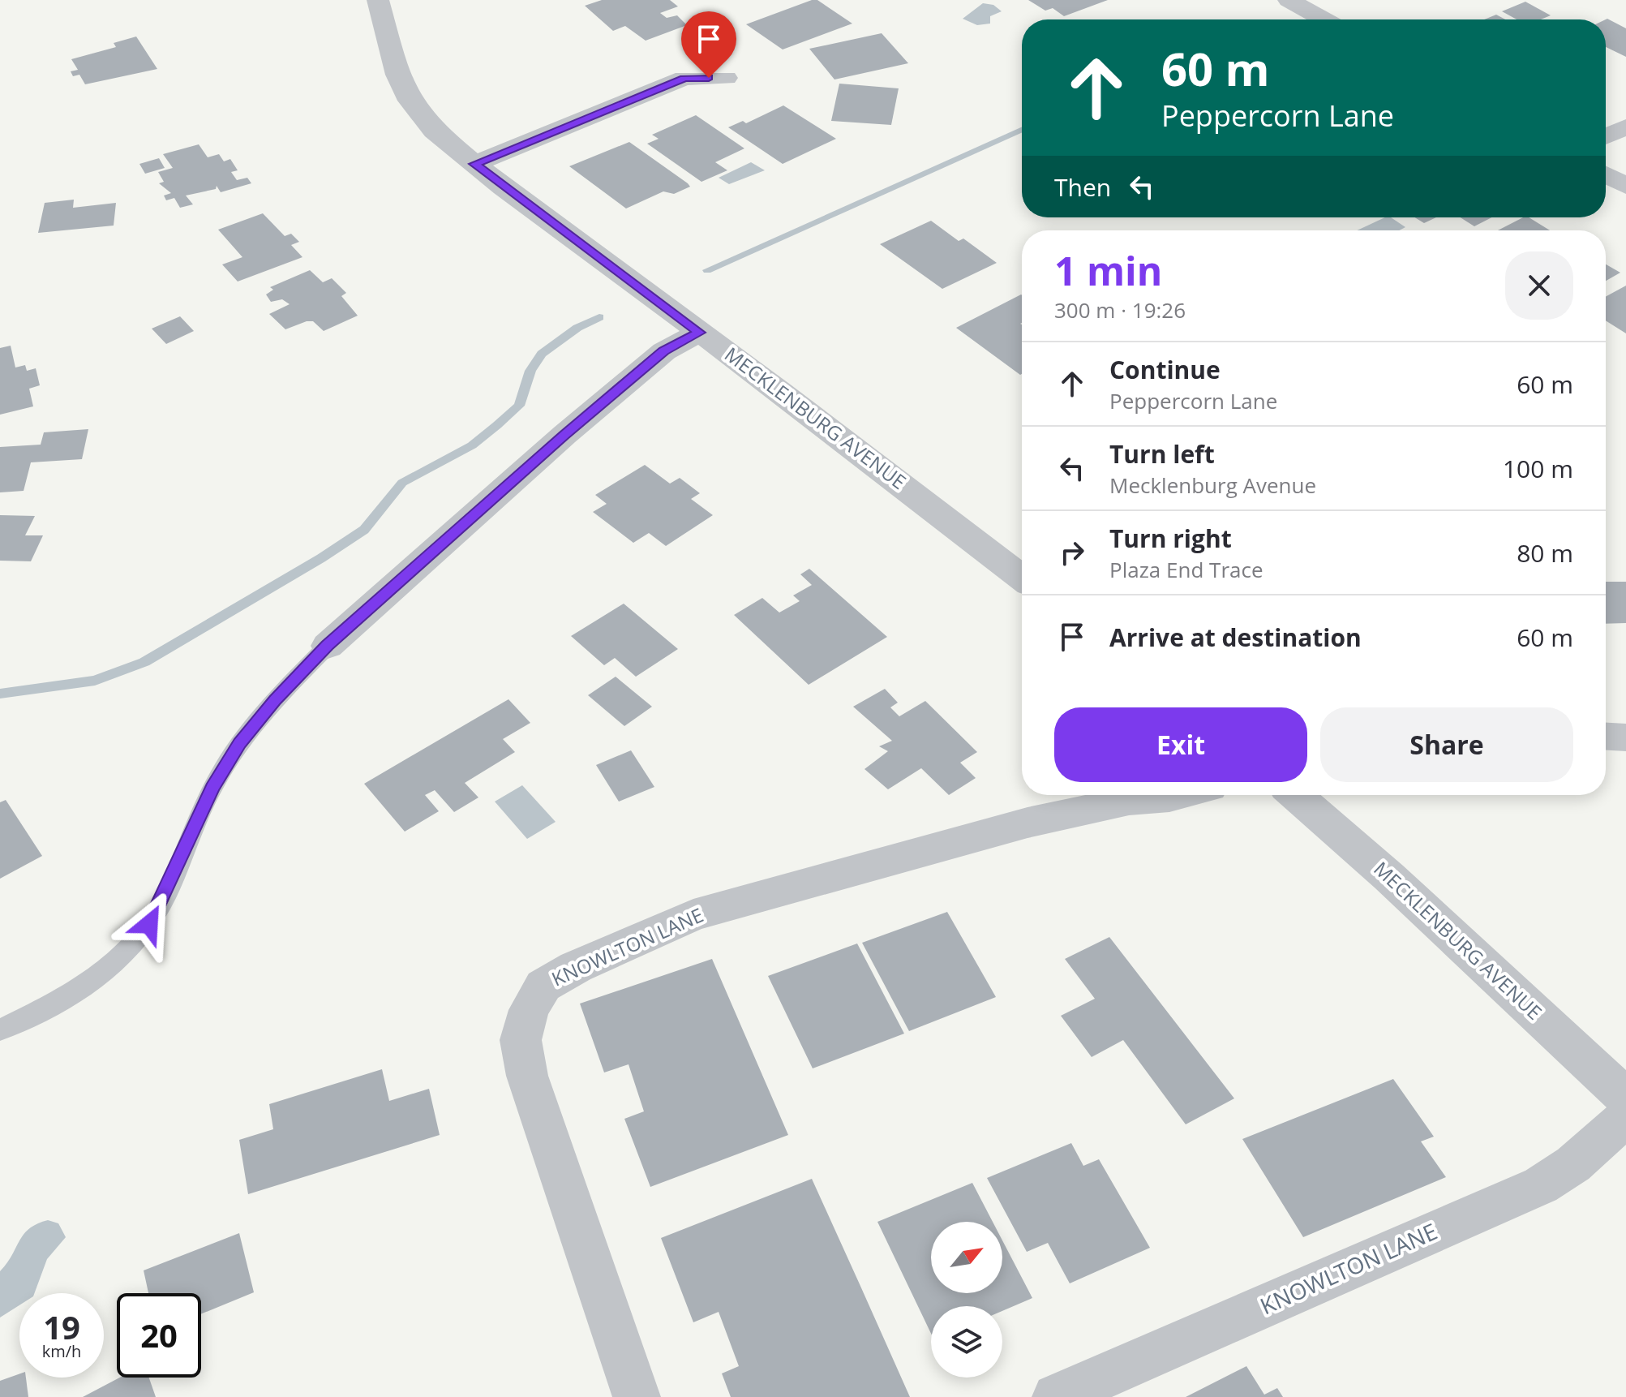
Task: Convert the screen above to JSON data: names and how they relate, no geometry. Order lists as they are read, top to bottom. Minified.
{"streets":{"street":["MECKLENBURG AVENUE","KNOWLTON LANE"]},"north":"top right","page":{"turn":["60 m","Peppercorn Lane"],"then":"Then","heading":["1 min","300 m · 19:26"],"list":[{"name":"Continue","note":"Peppercorn Lane","value":"60 m"},{"name":"Turn left","note":"Mecklenburg Avenue","value":"100 m"},{"name":"Turn right","note":"Plaza End Trace","value":"80 m"},{"name":"Arrive at destination","value":"60 m"}],"buttons":["Exit","Share"],"speed":"19 km/h","limit":"20"}}
